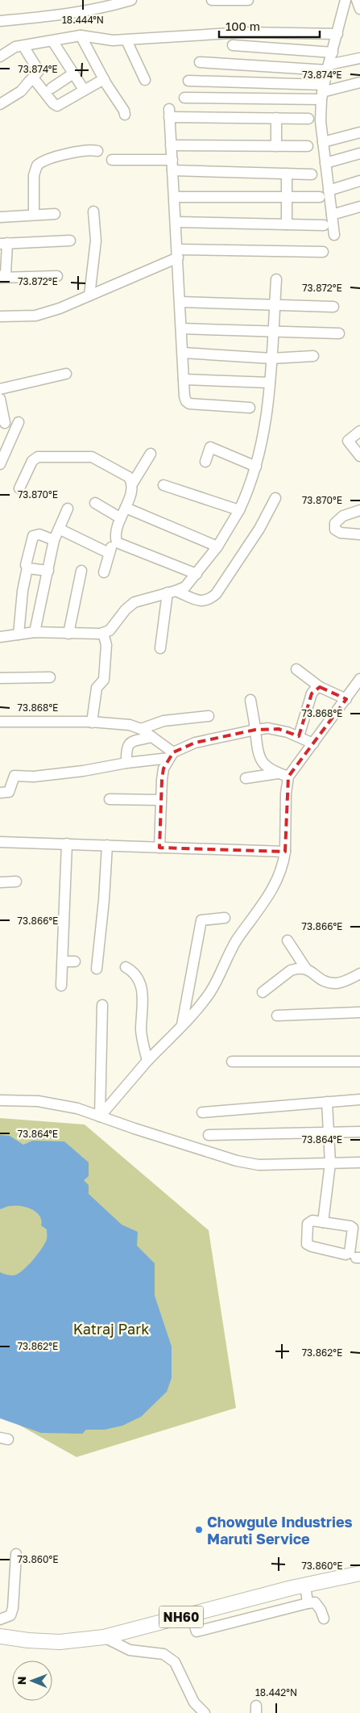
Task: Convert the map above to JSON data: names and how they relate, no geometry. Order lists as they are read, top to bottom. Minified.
{"streets":{"highway":["NH60"]},"parks":["Katraj Park"],"places":["Chowgule Industries Maruti Service"],"scale_bar":"100 m","north":"left","coordinates":["18.444°N","73.874°E","73.872°E","73.870°E","73.868°E","73.866°E","73.864°E","73.862°E","73.860°E","18.442°N"]}
